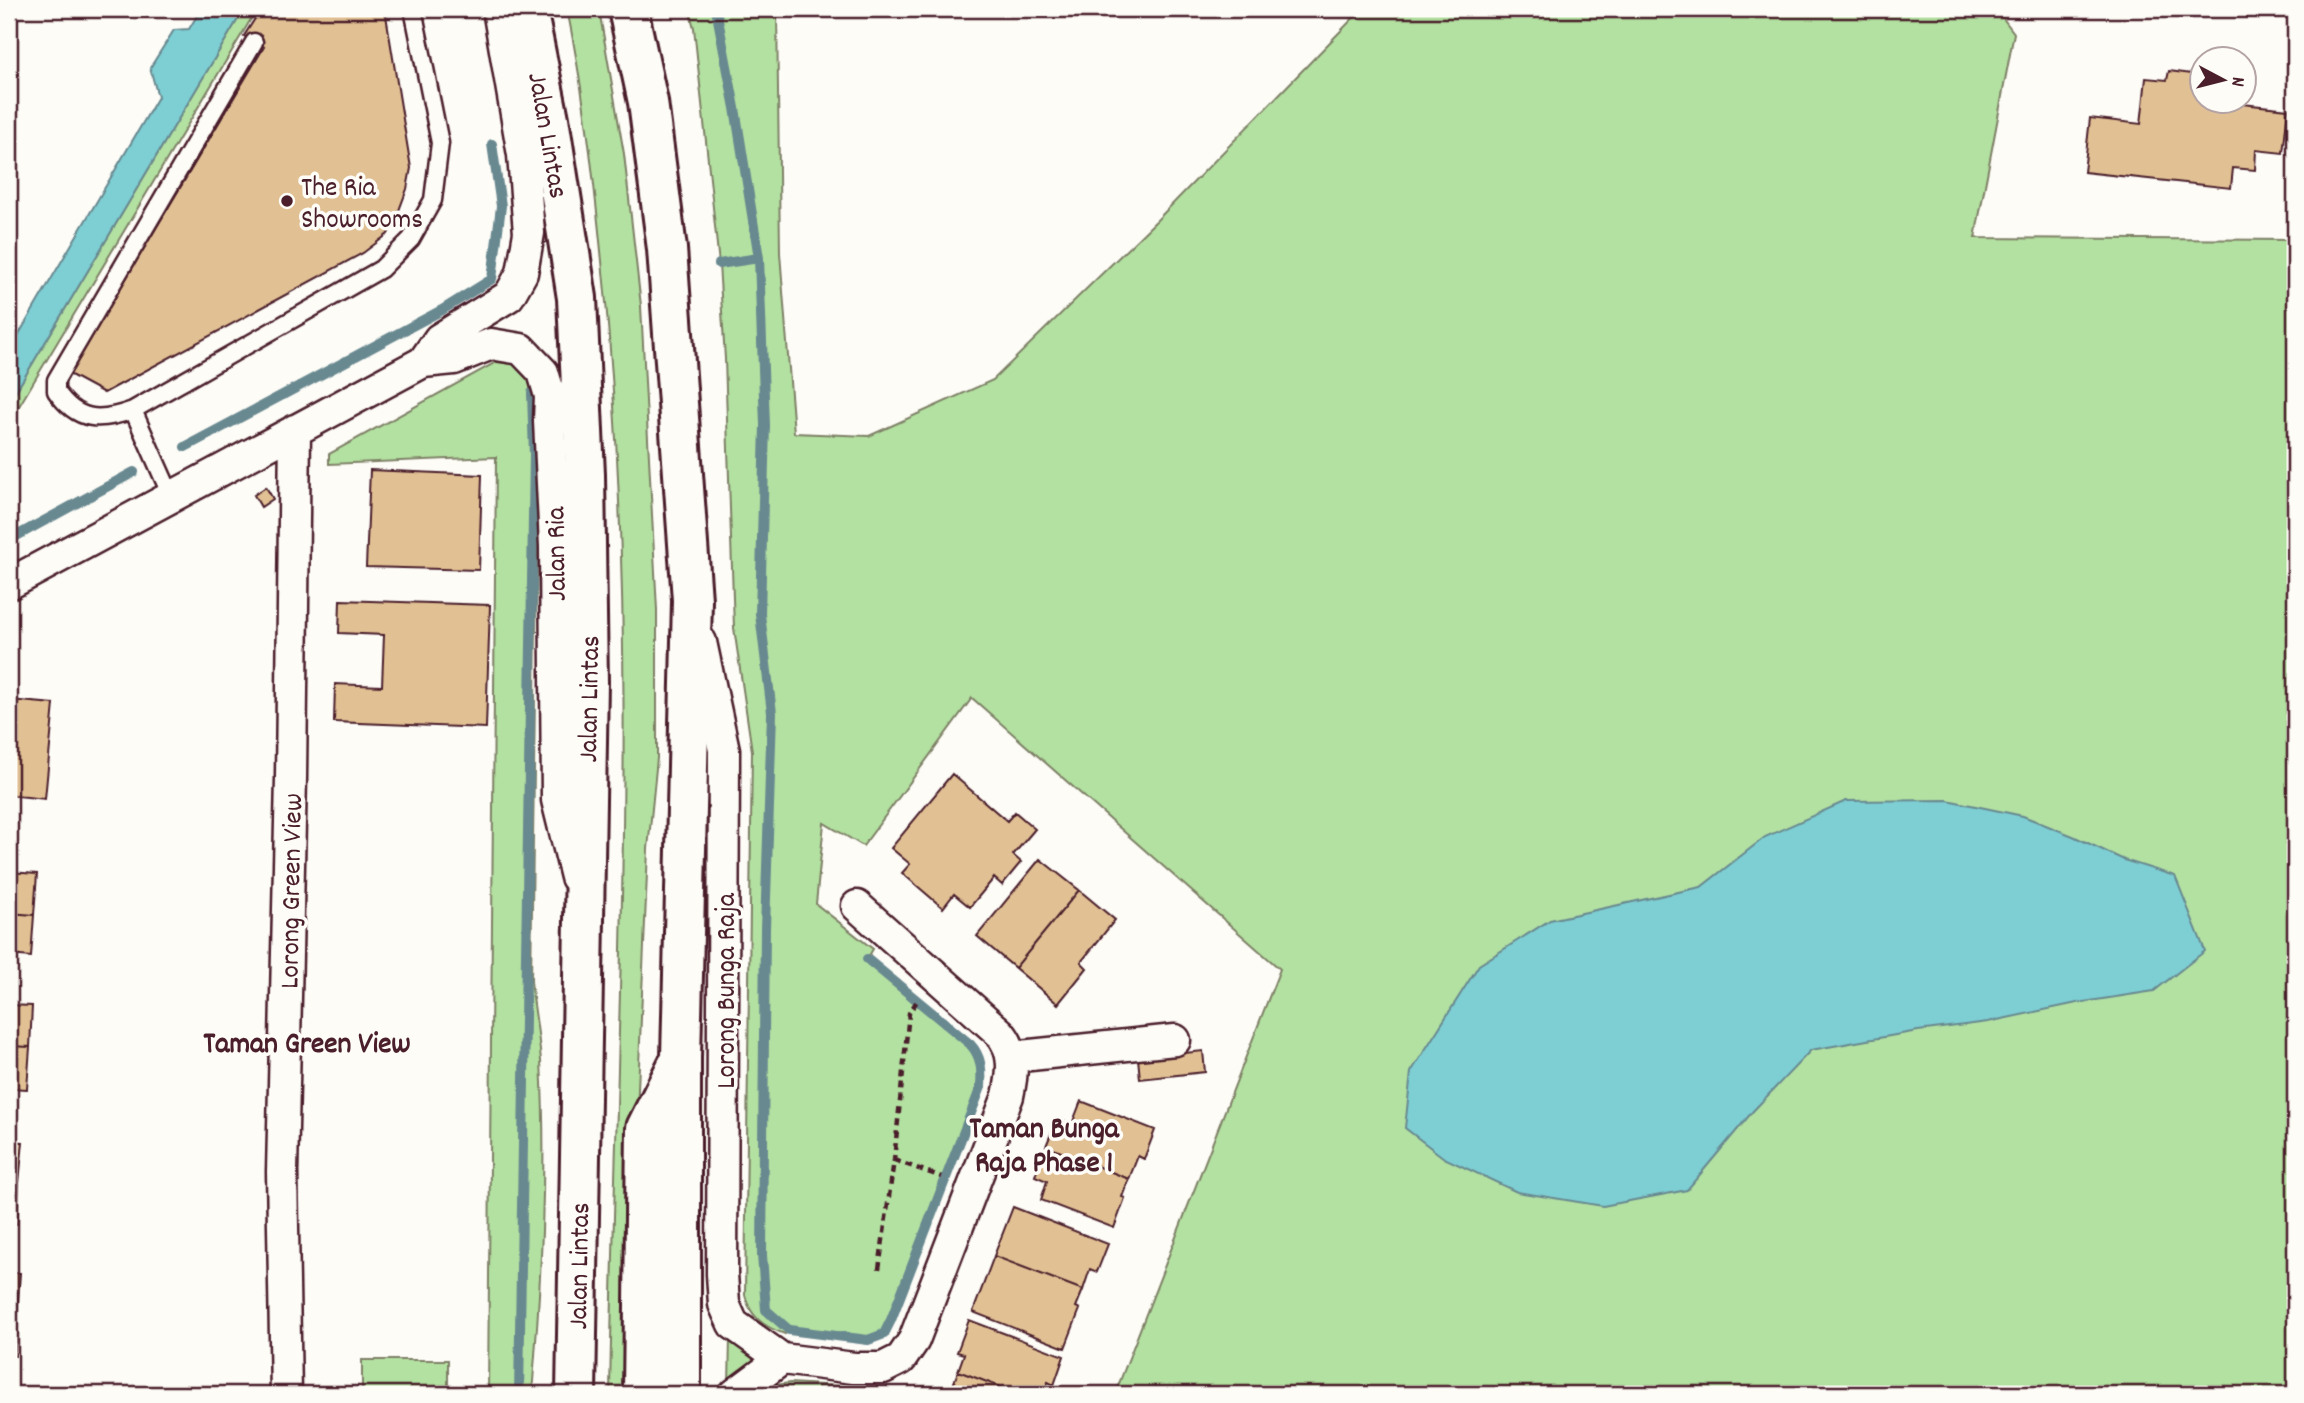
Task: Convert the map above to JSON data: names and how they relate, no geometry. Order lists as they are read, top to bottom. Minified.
{"streets":{"highway":["Jalan Lintas"],"street":["Jalan Ria","Lorong Green View","Lorong Bunga Raja"]},"crossings":[["Jalan Lintas","Jalan Ria"],["Jalan Ria","Lorong Green View"]],"districts":["Taman Green View","Taman Bunga Raja Phase 1"],"places":["The Ria Showrooms"],"north":"right"}
